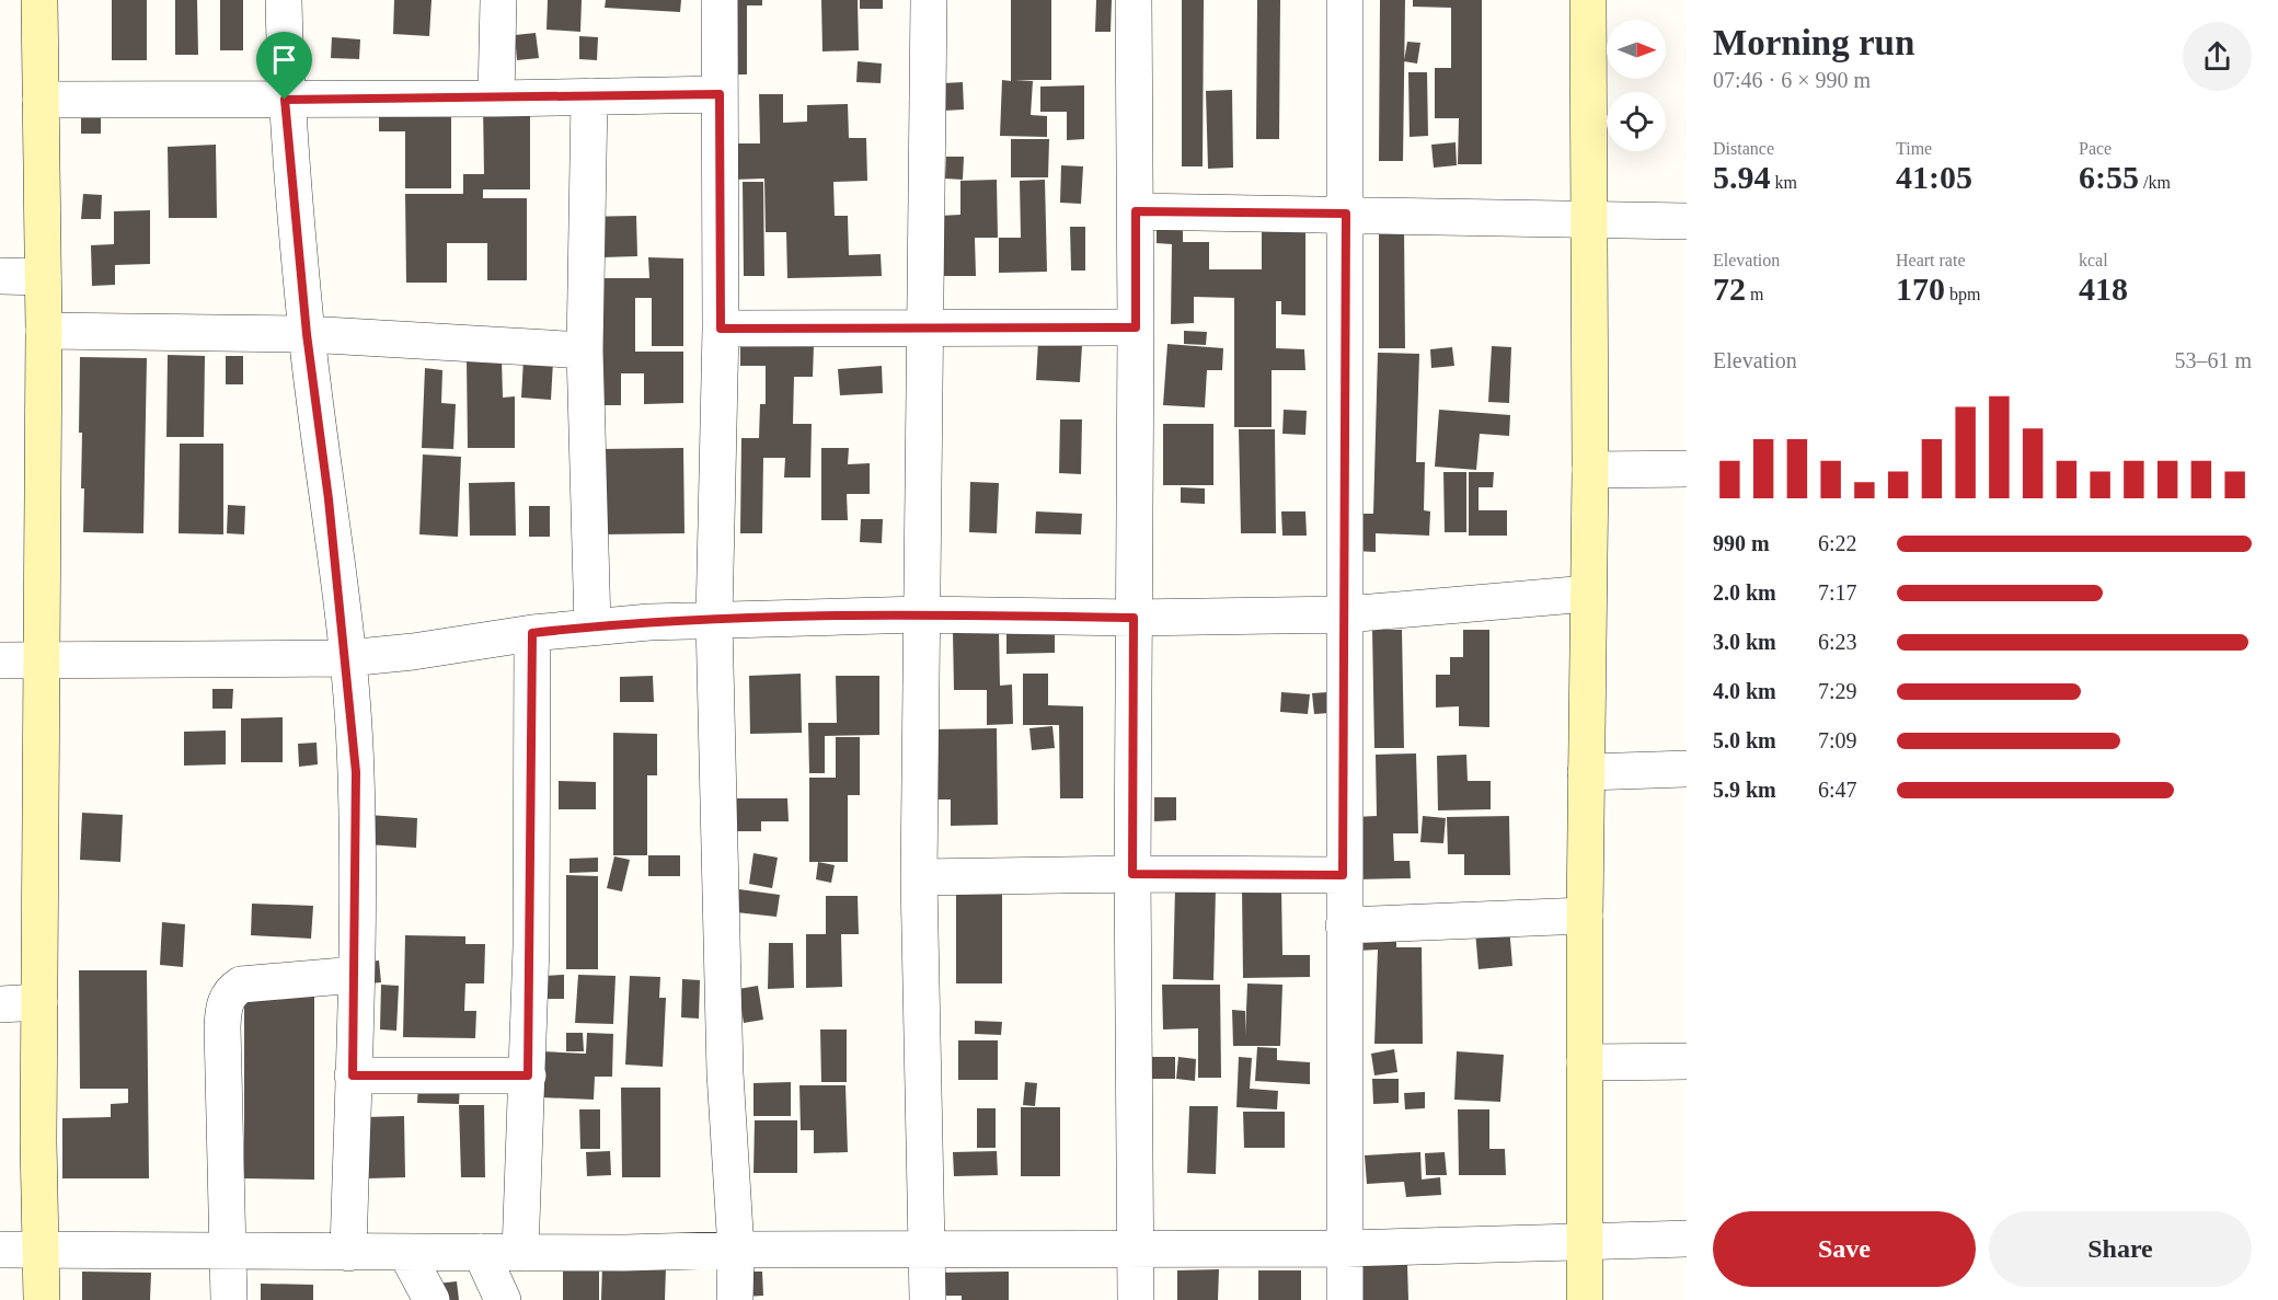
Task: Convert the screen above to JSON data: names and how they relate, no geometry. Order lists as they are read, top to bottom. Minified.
{"north":"right","page":{"heading":["Morning run","07:46 · 6 × 990 m"],"stats":[["Distance","5.94 km"],["Time","41:05"],["Pace","6:55 /km"],["Elevation","72 m"],["Heart rate","170 bpm"],["kcal","418"]],"chart":["Elevation","53–61 m"],"list":[{"name":"990 m","note":"6:22"},{"name":"2.0 km","note":"7:17"},{"name":"3.0 km","note":"6:23"},{"name":"4.0 km","note":"7:29"},{"name":"5.0 km","note":"7:09"},{"name":"5.9 km","note":"6:47"}],"buttons":["Save","Share"]}}
